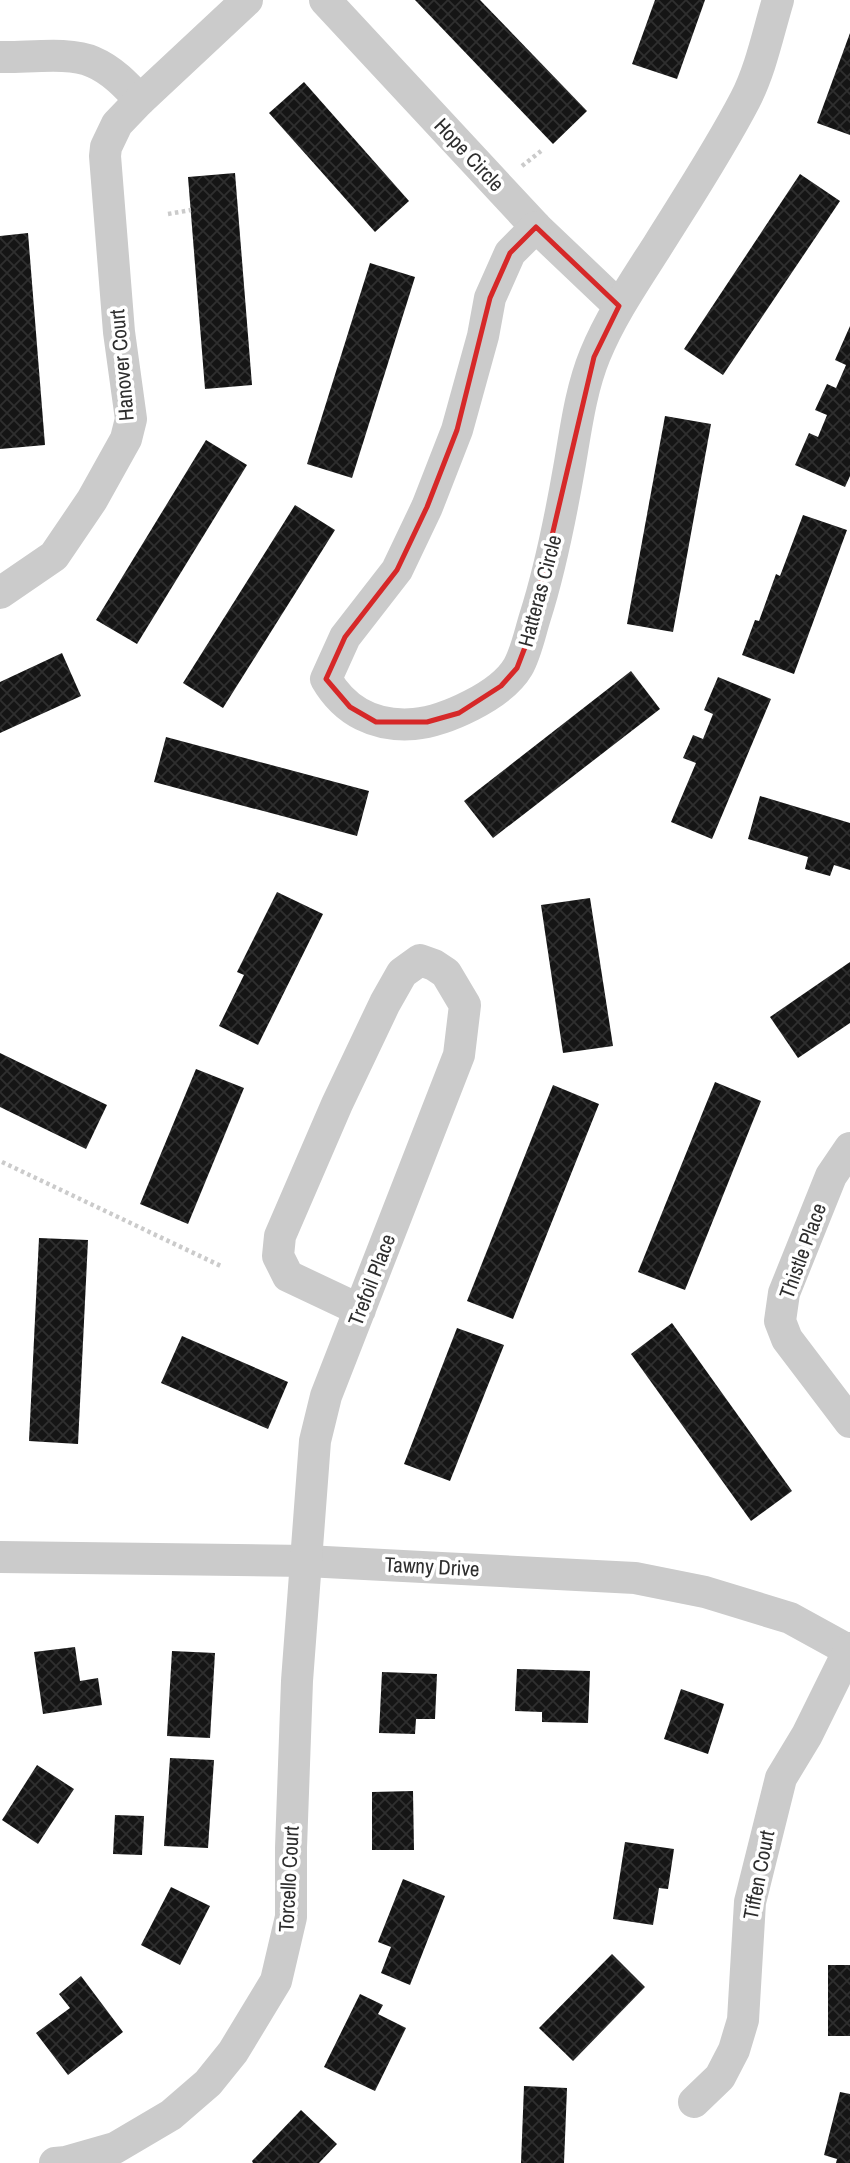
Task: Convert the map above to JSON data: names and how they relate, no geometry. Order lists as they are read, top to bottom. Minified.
{"streets":{"street":["Hope Circle","Hanover Court","Hatteras Circle","Thistle Place","Trefoil Place","Tawny Drive","Tiffen Court","Torcello Court"]},"crossings":[["Hope Circle","Hatteras Circle"],["Trefoil Place","Tawny Drive"],["Trefoil Place","Torcello Court"],["Tawny Drive","Tiffen Court"],["Tawny Drive","Torcello Court"]]}
